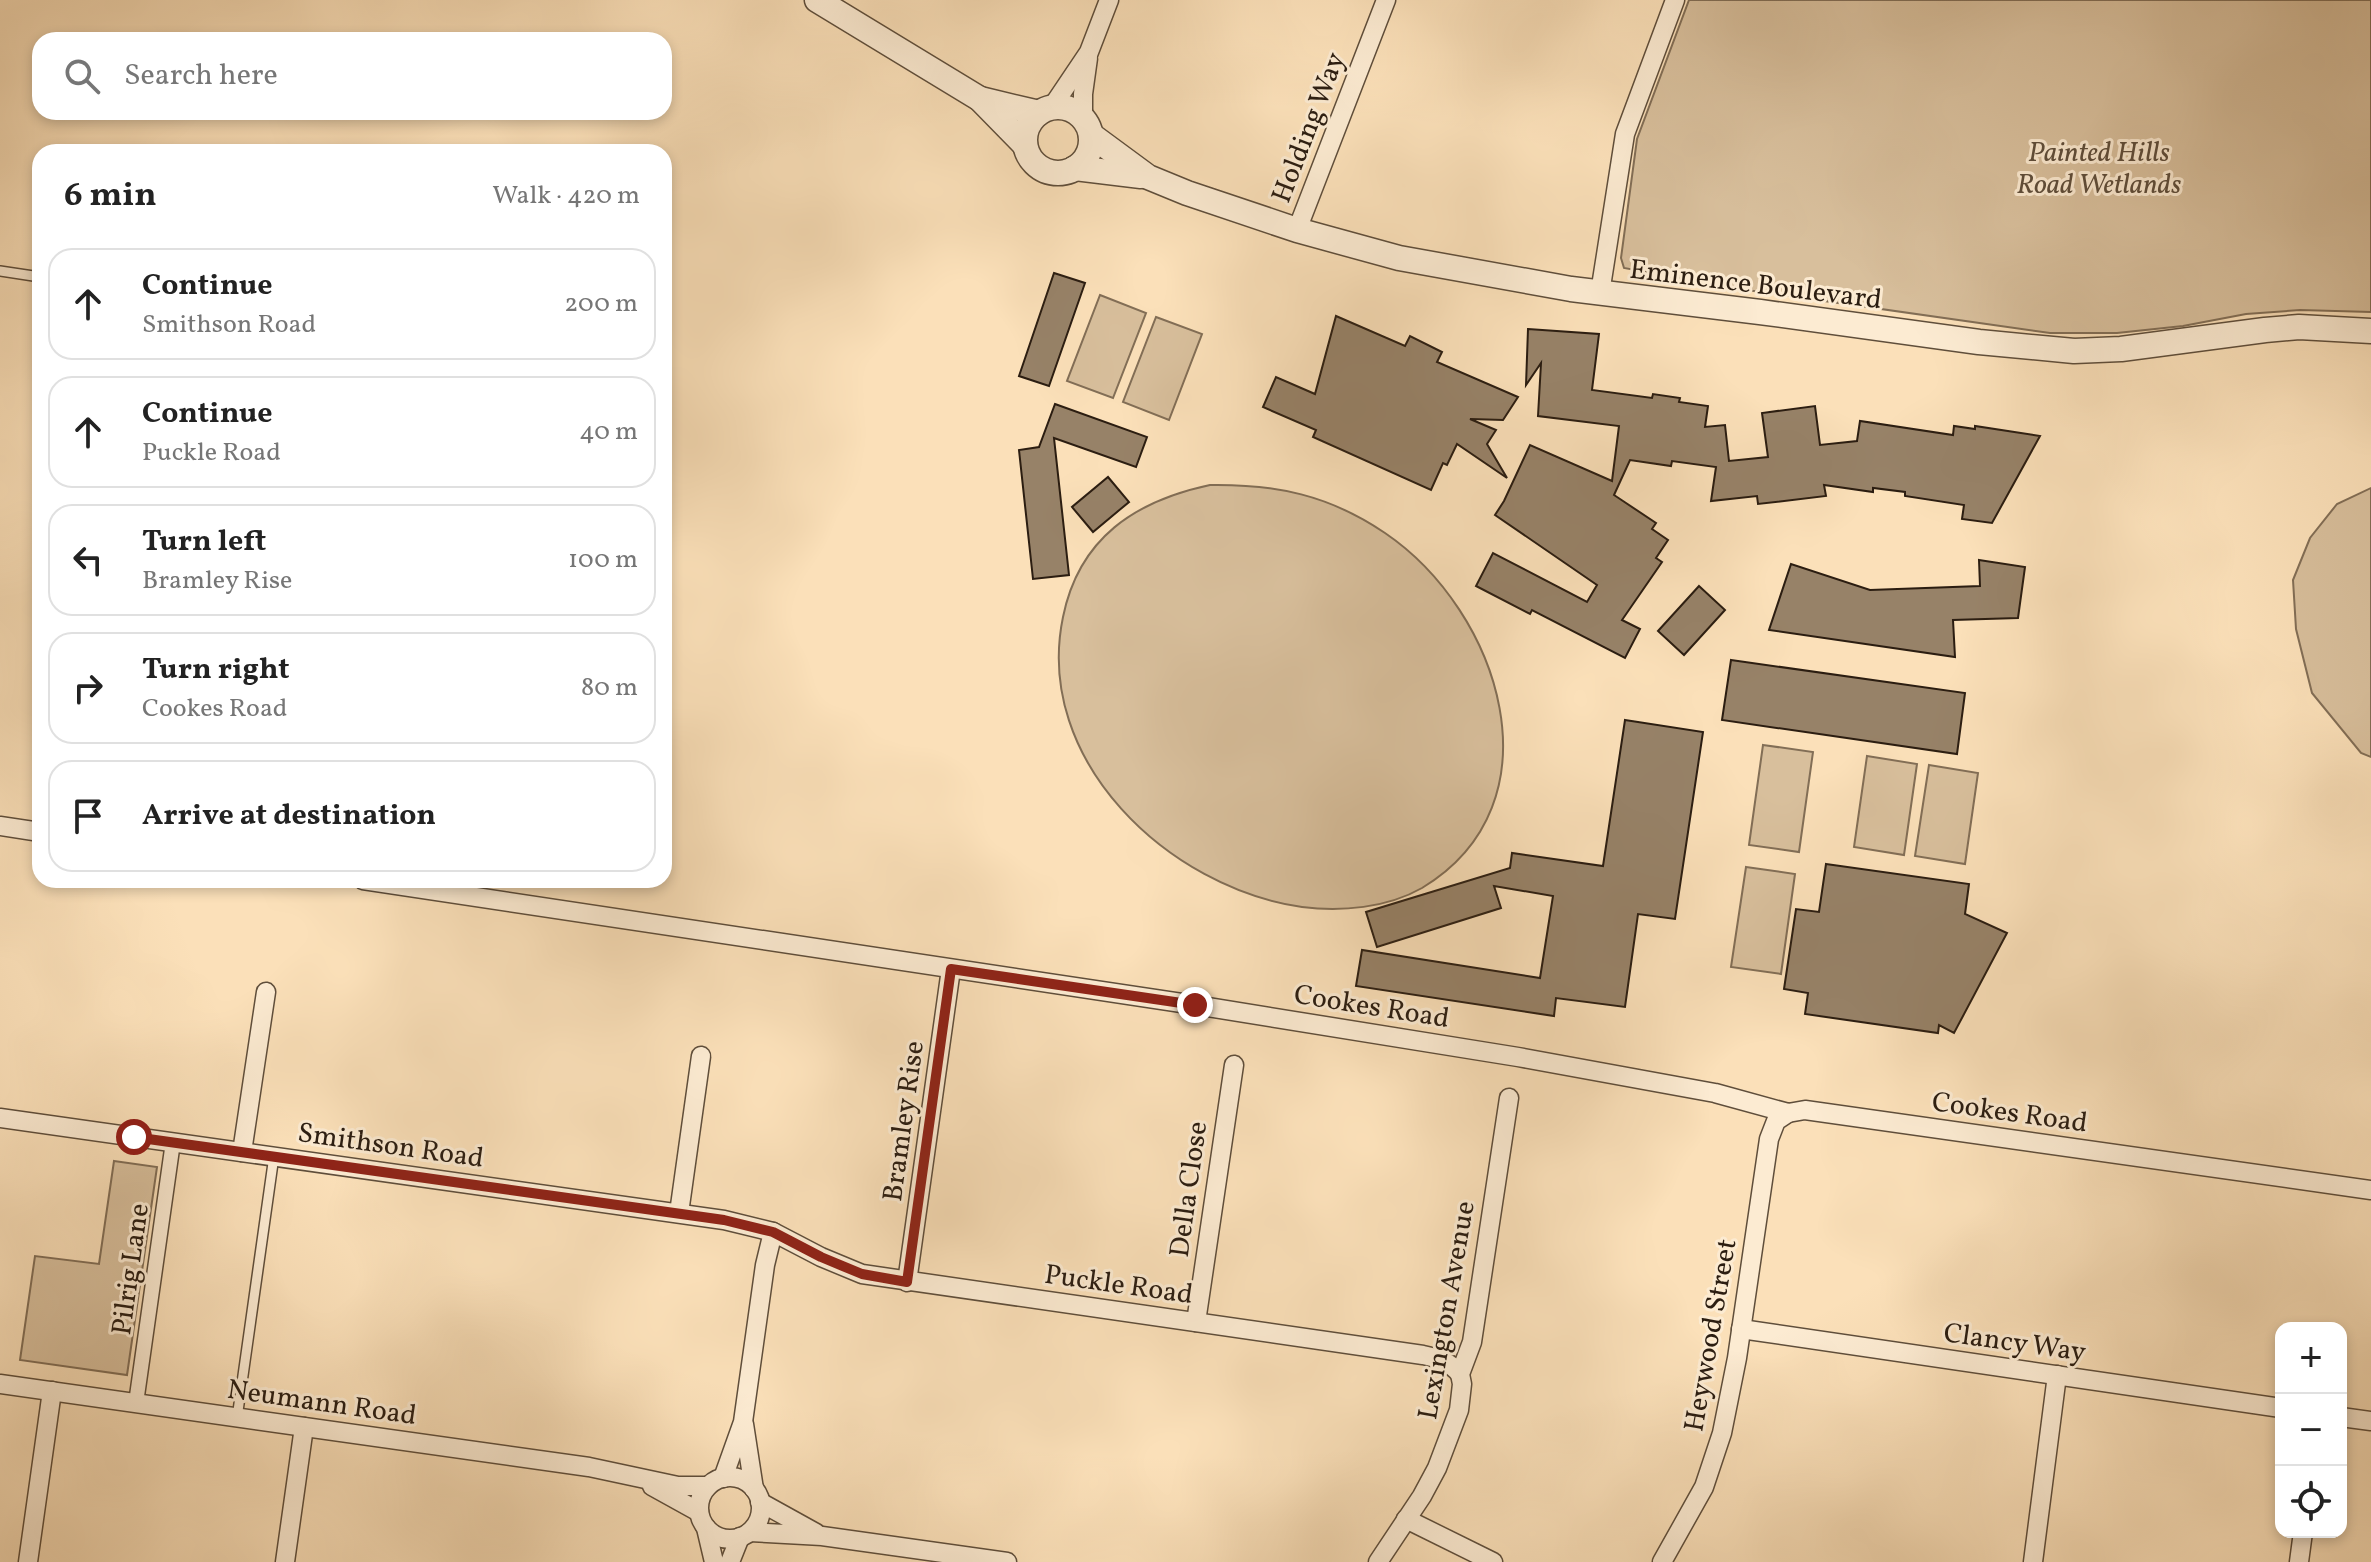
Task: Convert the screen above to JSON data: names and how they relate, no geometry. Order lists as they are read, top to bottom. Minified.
{"streets":{"street":["Holding Way","Eminence Boulevard","Cookes Road","Bramley Rise","Smithson Road","Della Close","Pilrig Lane","Puckle Road","Lexington Avenue","Heywood Street","Clancy Way","Neumann Road"]},"crossings":[["Holding Way","Eminence Boulevard"],["Cookes Road","Bramley Rise"],["Cookes Road","Heywood Street"],["Bramley Rise","Puckle Road"],["Smithson Road","Pilrig Lane"],["Smithson Road","Puckle Road"],["Della Close","Puckle Road"],["Pilrig Lane","Neumann Road"],["Puckle Road","Lexington Avenue"],["Heywood Street","Clancy Way"]],"parks":["Painted Hills Road Wetlands"],"page":{"search":"Search here","heading":["6 min","Walk · 420 m"],"list":[["Continue","Smithson Road","200 m"],["Continue","Puckle Road","40 m"],["Turn left","Bramley Rise","100 m"],["Turn right","Cookes Road","80 m"],"Arrive at destination"],"map_buttons":["+","−"]}}
